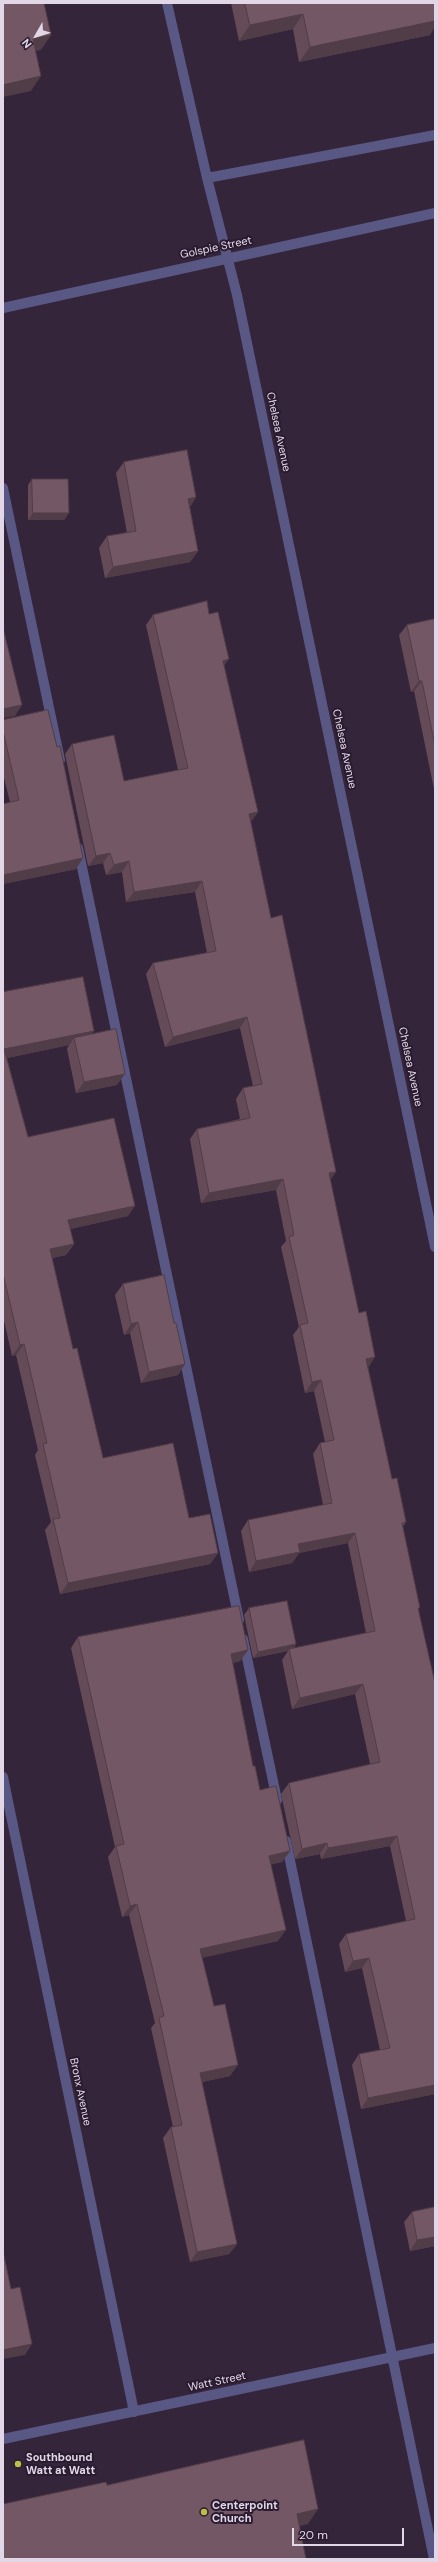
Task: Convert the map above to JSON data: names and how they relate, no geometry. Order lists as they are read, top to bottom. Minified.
{"streets":{"street":["Golspie Street","Chelsea Avenue","Bronx Avenue","Watt Street"]},"crossings":[["Golspie Street","Chelsea Avenue"],["Bronx Avenue","Watt Street"]],"places":["Southbound Watt at Watt","Centerpoint Church"],"scale_bar":"20 m","north":"bottom left"}
